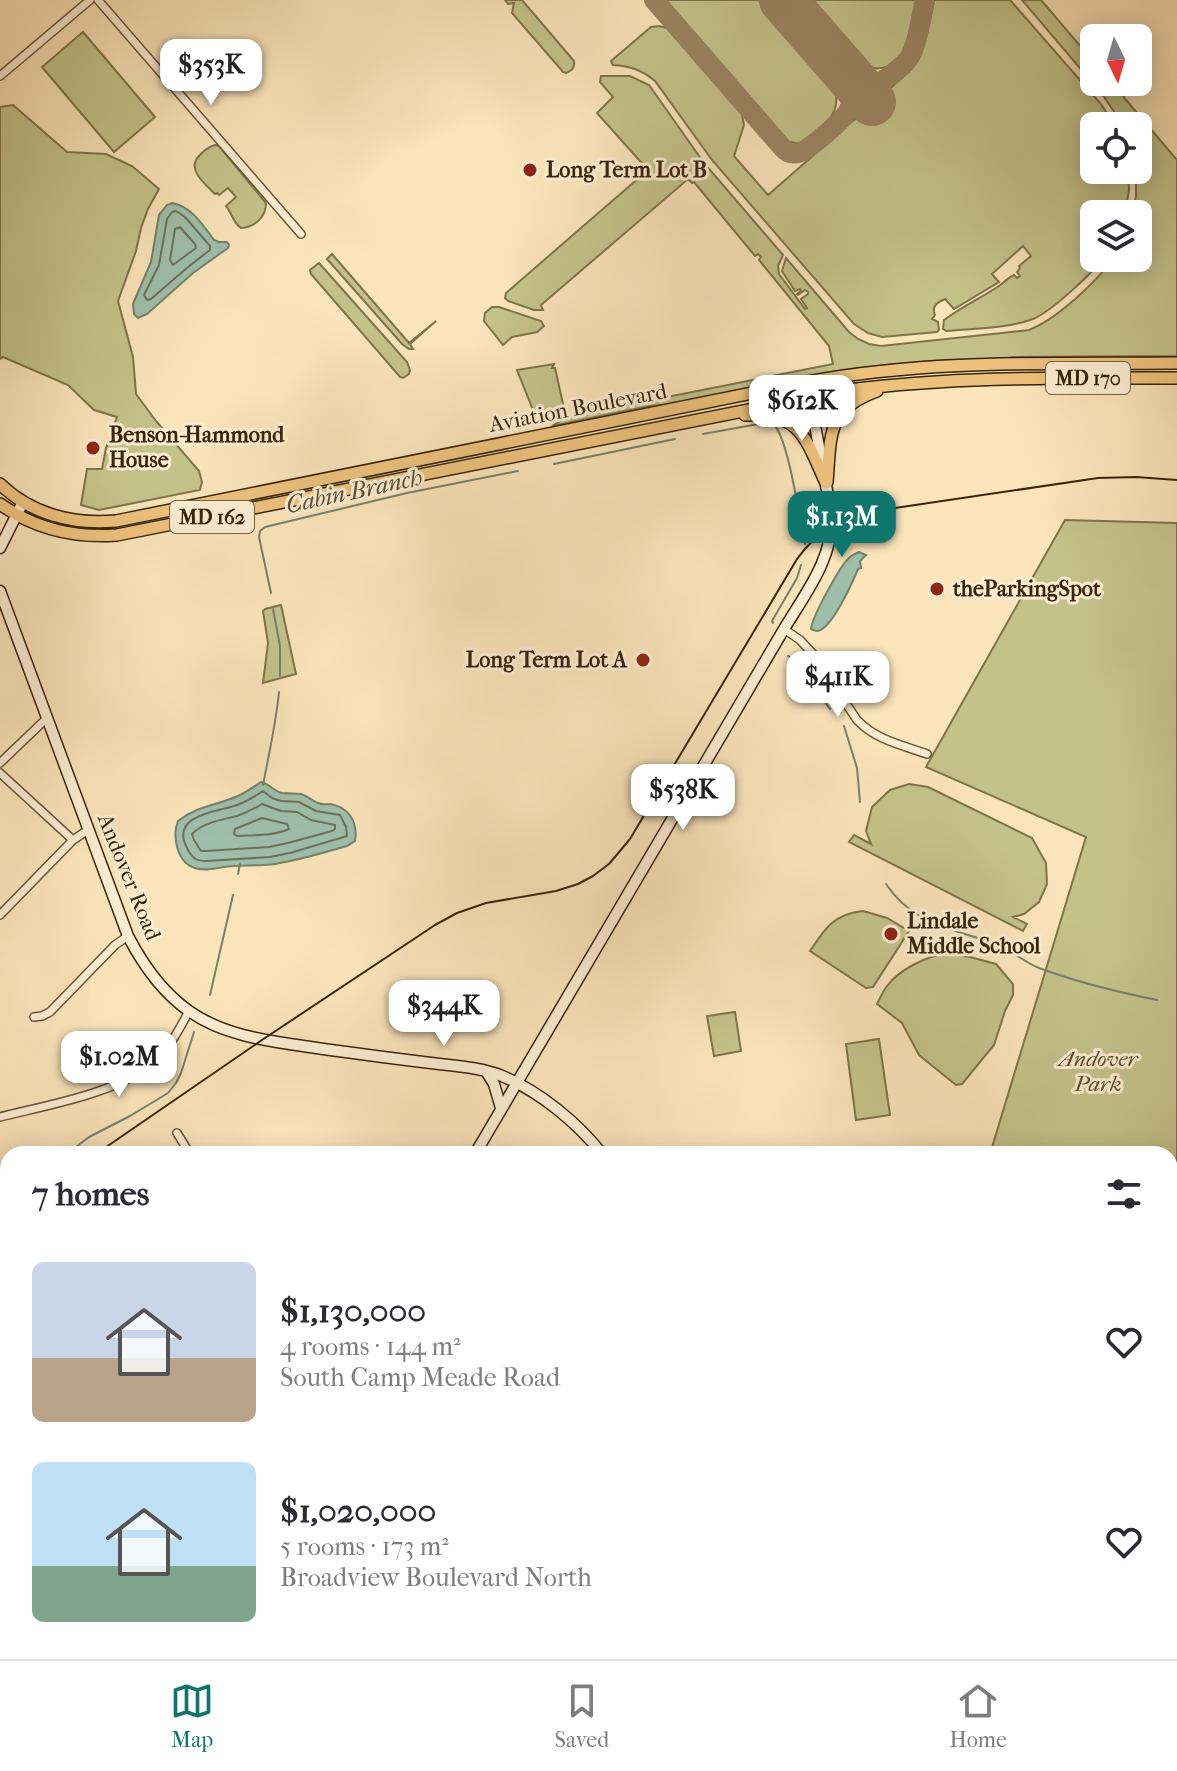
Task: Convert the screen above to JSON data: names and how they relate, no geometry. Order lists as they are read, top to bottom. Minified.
{"streets":{"main road":["MD 170","Aviation Boulevard","MD 162","Andover Road"]},"crossings":[["MD 170","Aviation Boulevard"],["MD 170","Andover Road"]],"water":["Cabin Branch"],"parks":["Andover Park"],"places":["Long Term Lot B","Benson-Hammond House","theParkingSpot","Long Term Lot A","Lindale Middle School"],"north":"bottom","page":{"price":["$353K","$612K","$1.13M","$411K","$538K","$344K","$1.02M"],"heading":"7 homes","list":[{"name":"$1,130,000","note":"4 rooms · 144 m² · South Camp Meade Road"},{"name":"$1,020,000","note":"5 rooms · 173 m² · Broadview Boulevard North"}],"tabs":["Map","Saved","Home"]}}
